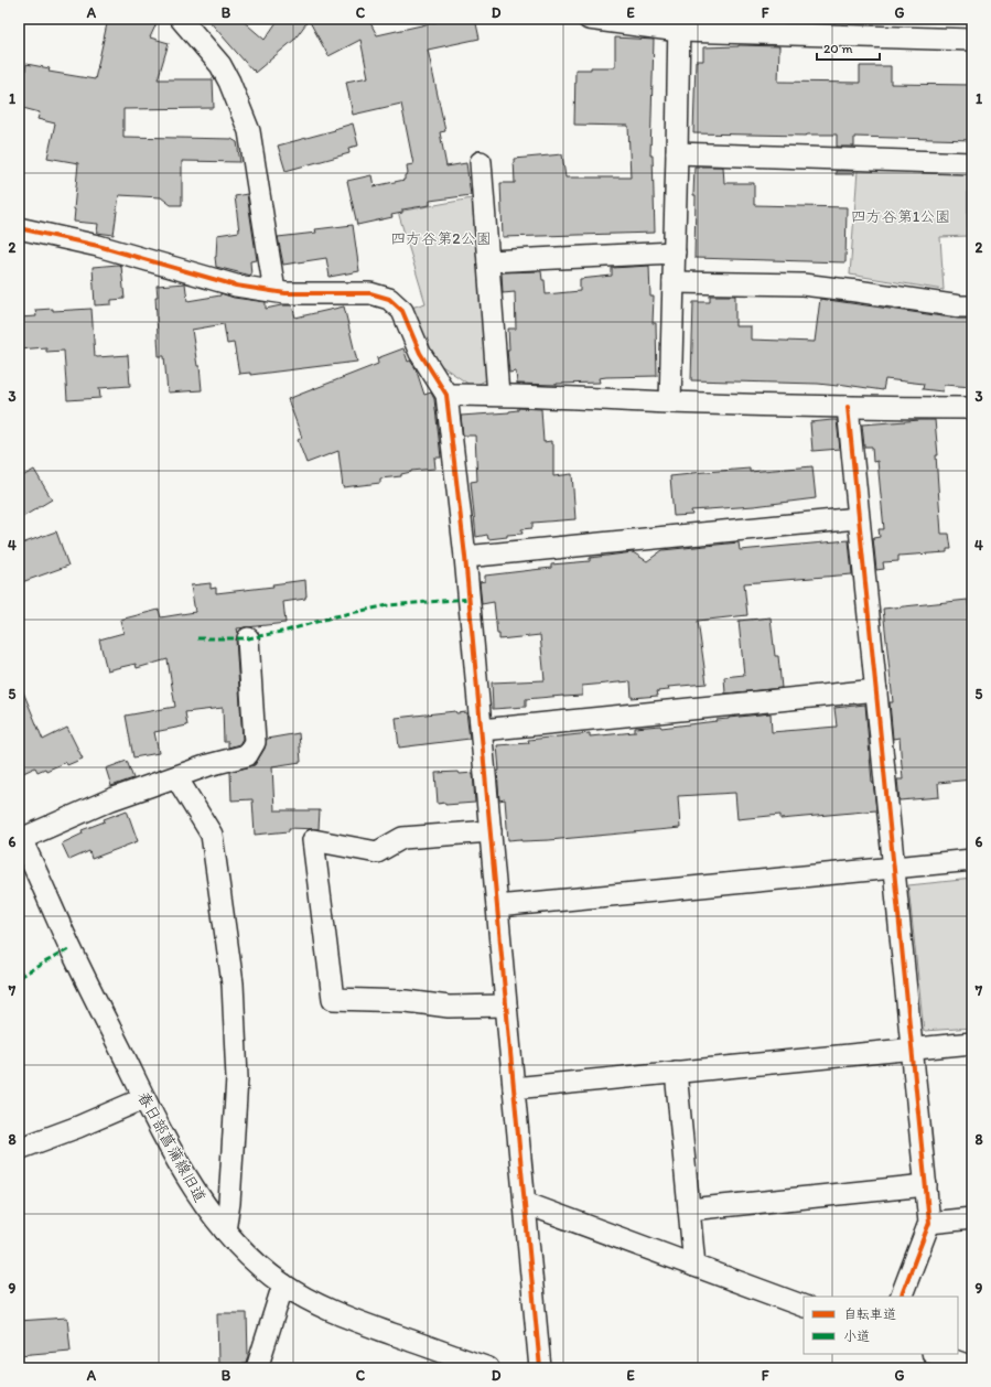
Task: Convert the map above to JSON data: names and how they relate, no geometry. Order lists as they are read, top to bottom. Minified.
{"streets":{"street":["春日部菖蒲線旧道"]},"parks":["四方谷第1公園","四方谷第2公園"],"legend":["自転車道","小道"],"scale_bar":"20 m","grid":{"columns":["A","B","C","D","E","F","G"],"rows":["1","2","3","4","5","6","7","8","9"]}}
